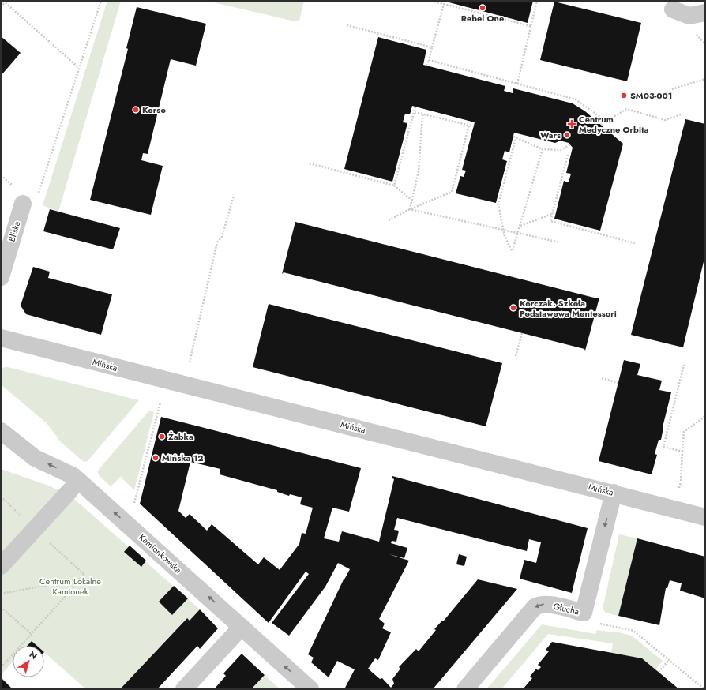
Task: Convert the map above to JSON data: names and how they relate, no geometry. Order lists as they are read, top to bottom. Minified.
{"streets":{"street":["Bliska","Mińska","Kamionkowska","Głucha"]},"crossings":[["Mińska","Głucha"]],"one_way":["Kamionkowska","Głucha"],"parks":["Centrum Lokalne Kamionek"],"places":{"other":["Rebel One","SM03-001","Korso","Wars","Korczak. Szkoła Podstawowa Montessori","Żabka","Mińska 12"],"health":["Centrum Medyczne Orbita"]},"north":"top right"}
